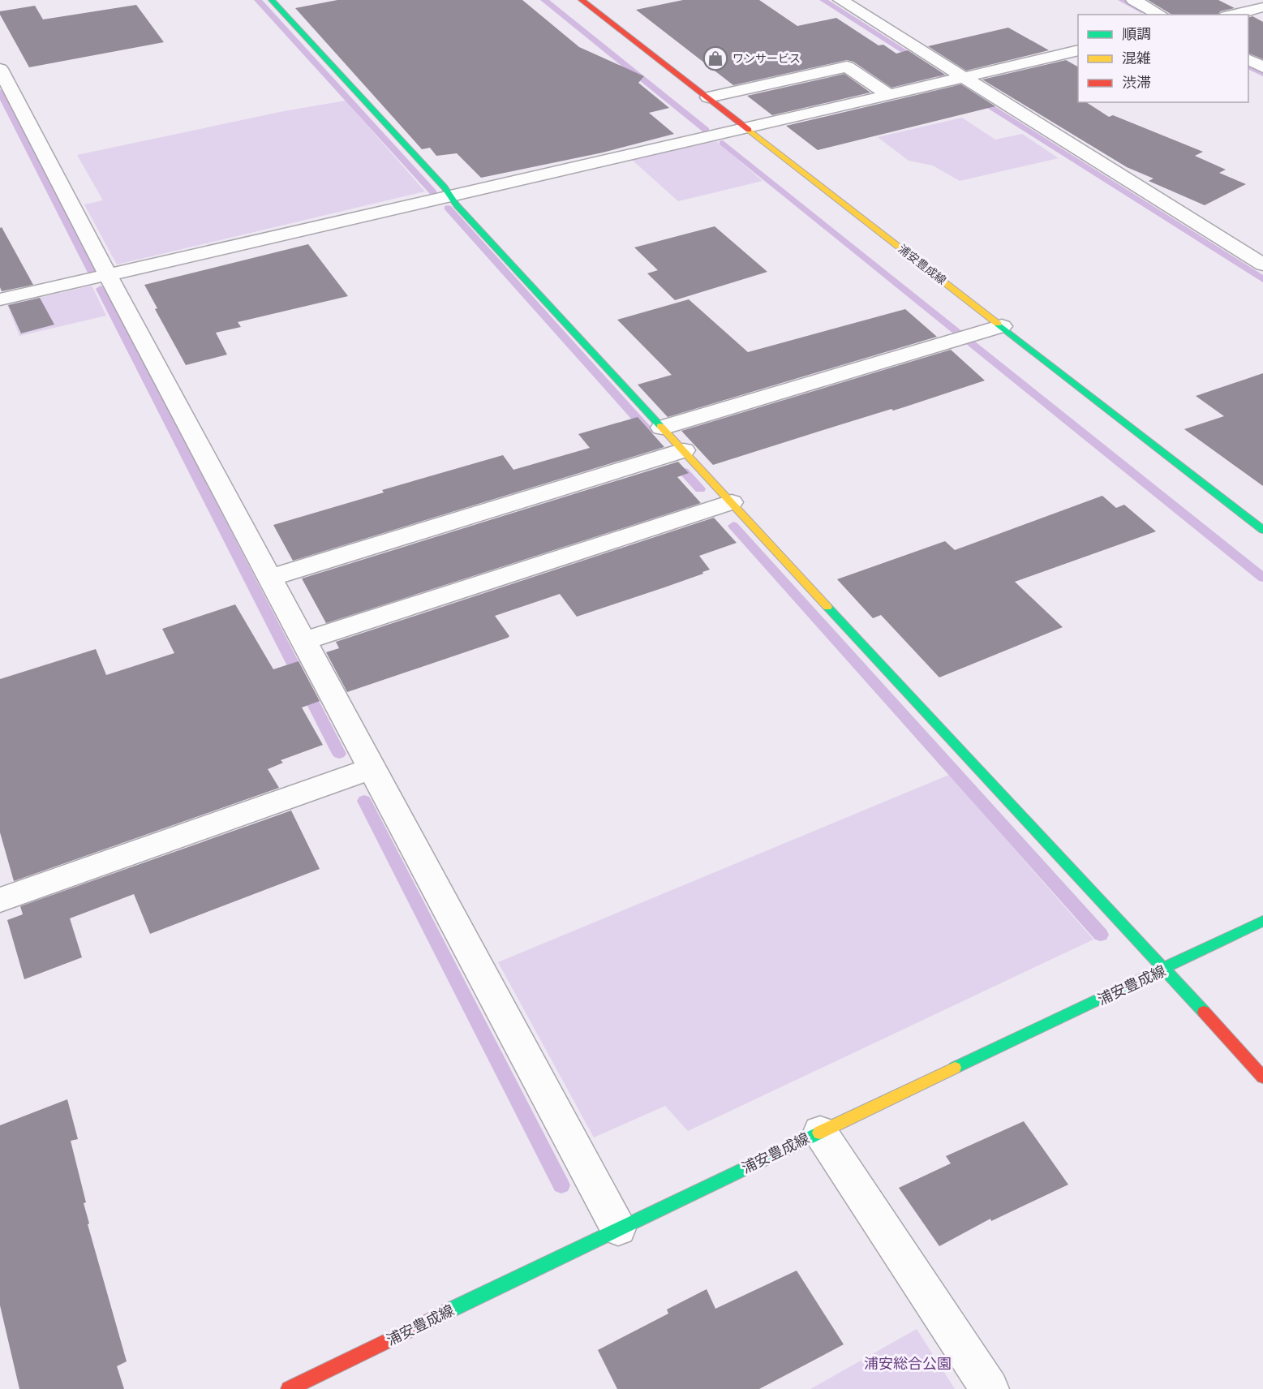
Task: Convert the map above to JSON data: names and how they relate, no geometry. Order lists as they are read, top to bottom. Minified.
{"streets":{"main road":["浦安豊成線"]},"parks":["浦安総合公園"],"places":{"shop":["ワンサービス"]},"legend":["順調","混雑","渋滞"]}
